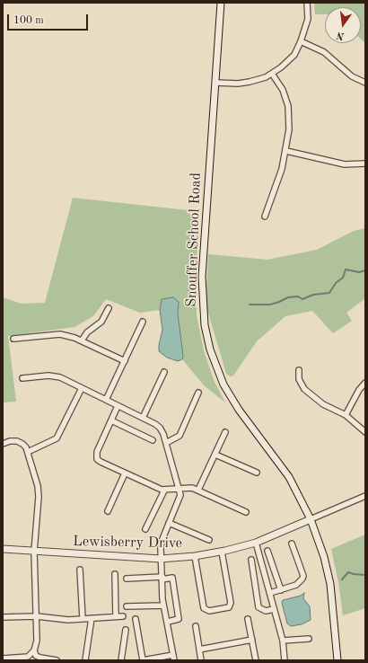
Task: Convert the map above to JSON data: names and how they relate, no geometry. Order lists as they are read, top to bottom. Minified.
{"streets":{"main road":["Snouffer School Road","Lewisberry Drive"]},"crossings":[["Snouffer School Road","Lewisberry Drive"]],"scale_bar":"100 m","north":"bottom"}
